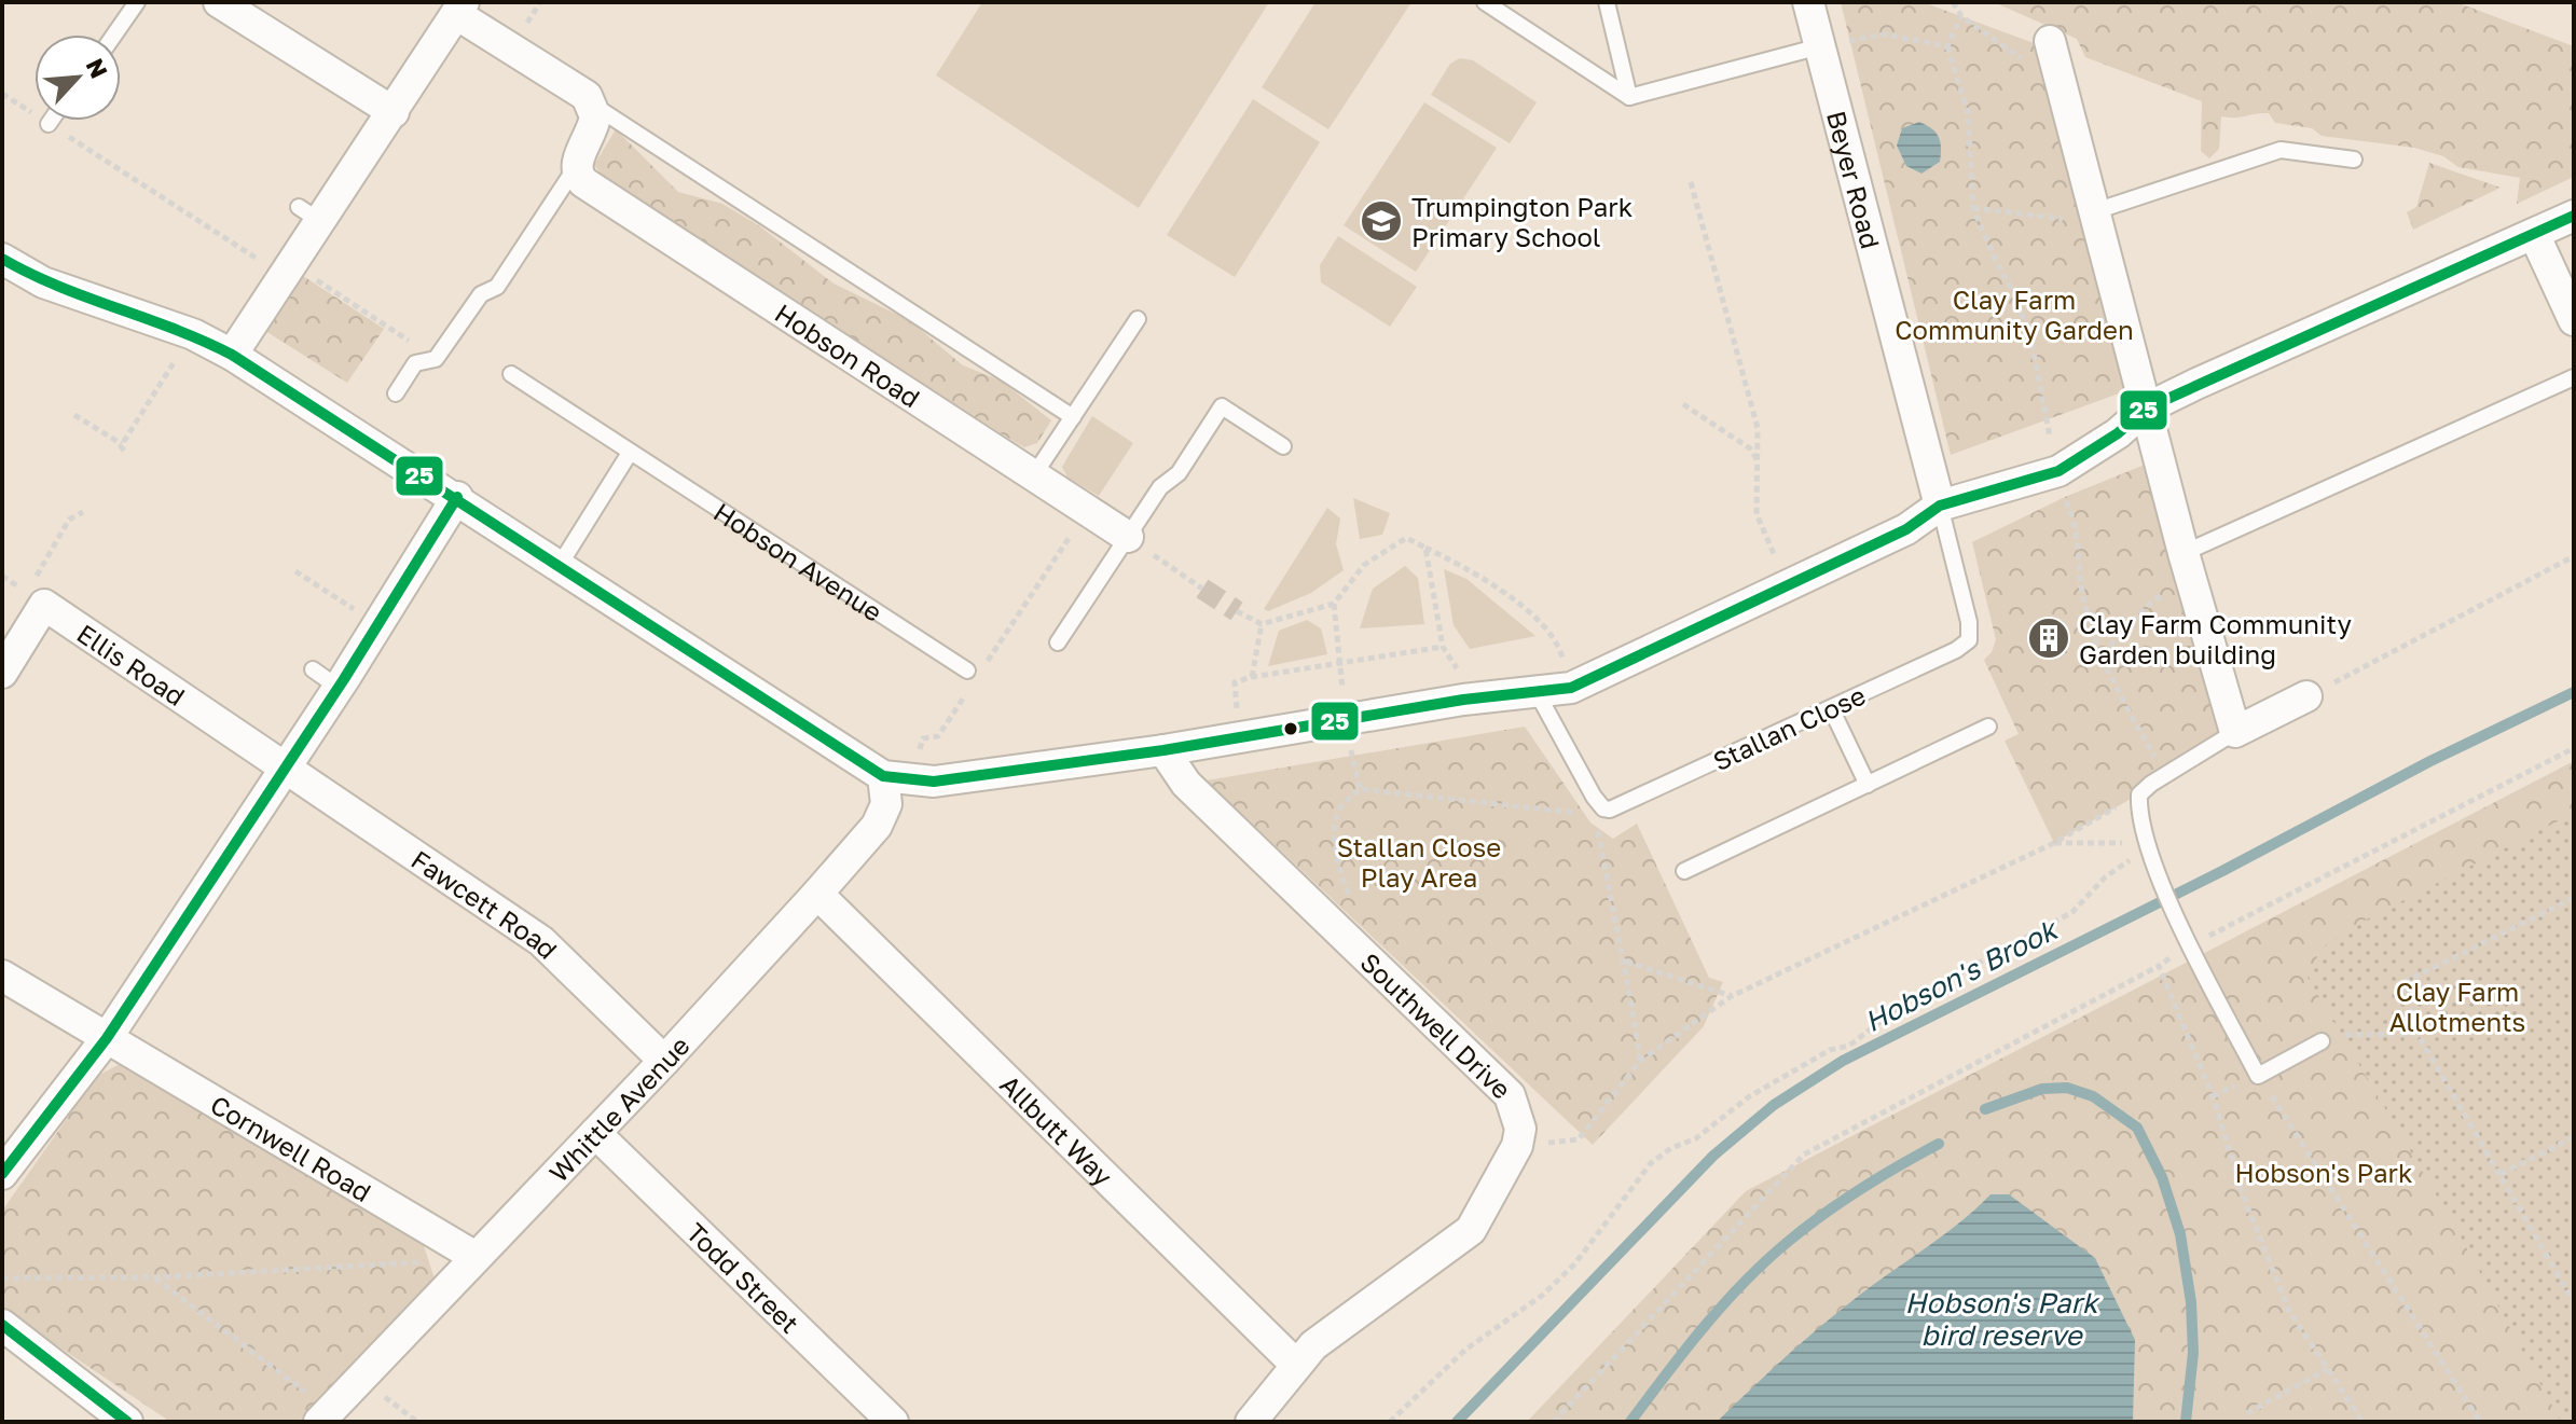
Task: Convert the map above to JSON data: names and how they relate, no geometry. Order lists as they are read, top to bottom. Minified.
{"streets":{"street":["Beyer Road","Hobson Road","Ellis Road","Fawcett Road","Southwell Drive","Whittle Avenue","Allbutt Way","Cornwell Road","Todd Street"],"lane":["Hobson Avenue","Stallan Close"]},"crossings":[["Beyer Road","Stallan Close"],["Ellis Road","Fawcett Road"],["Fawcett Road","Whittle Avenue"],["Whittle Avenue","Allbutt Way"],["Whittle Avenue","Cornwell Road"],["Whittle Avenue","Todd Street"]],"water":["Hobson's Brook","Hobson's Park bird reserve"],"parks":["Clay Farm Community Garden","Stallan Close Play Area","Clay Farm Allotments","Hobson's Park"],"places":{"school or university":["Trumpington Park Primary School"],"building":["Clay Farm Community Garden building"]},"lines":["transit line 25"],"north":"top right"}
